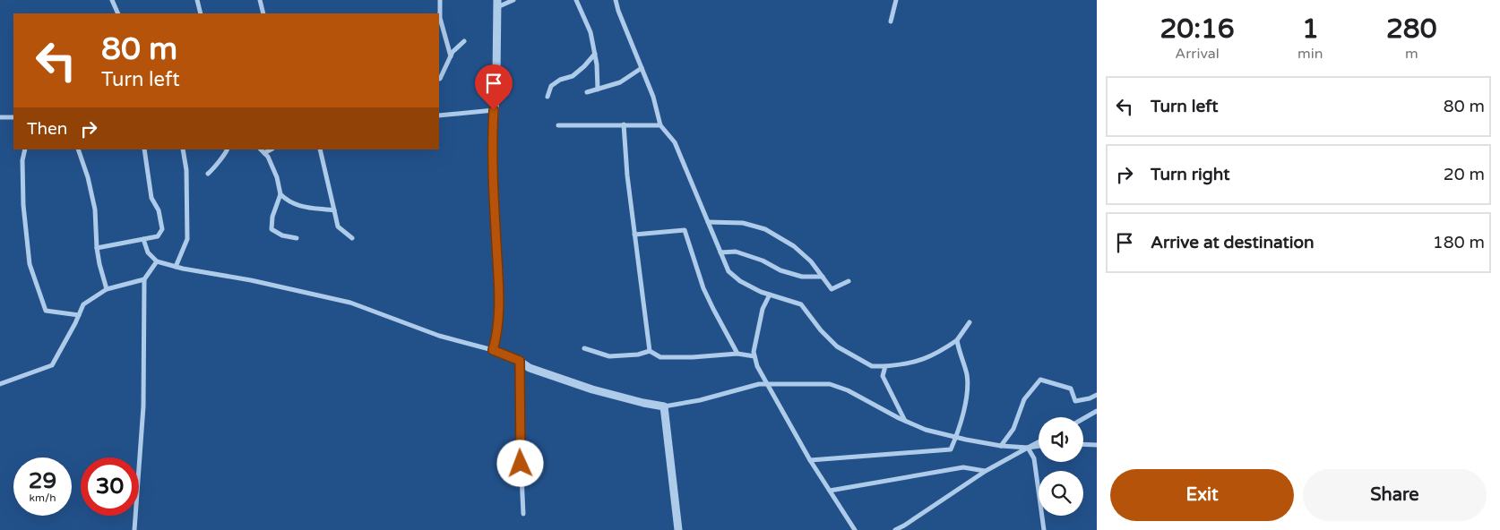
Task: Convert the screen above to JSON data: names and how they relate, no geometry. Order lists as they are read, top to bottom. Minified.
{"page":{"eta":["20:16","Arrival","1","min","280","m"],"turn":["80 m","Turn left"],"list":[{"name":"Turn left","value":"80 m"},{"name":"Turn right","value":"20 m"},{"name":"Arrive at destination","value":"180 m"}],"then":"Then","speed":"29 km/h","limit":"30","buttons":["Exit","Share"]}}
